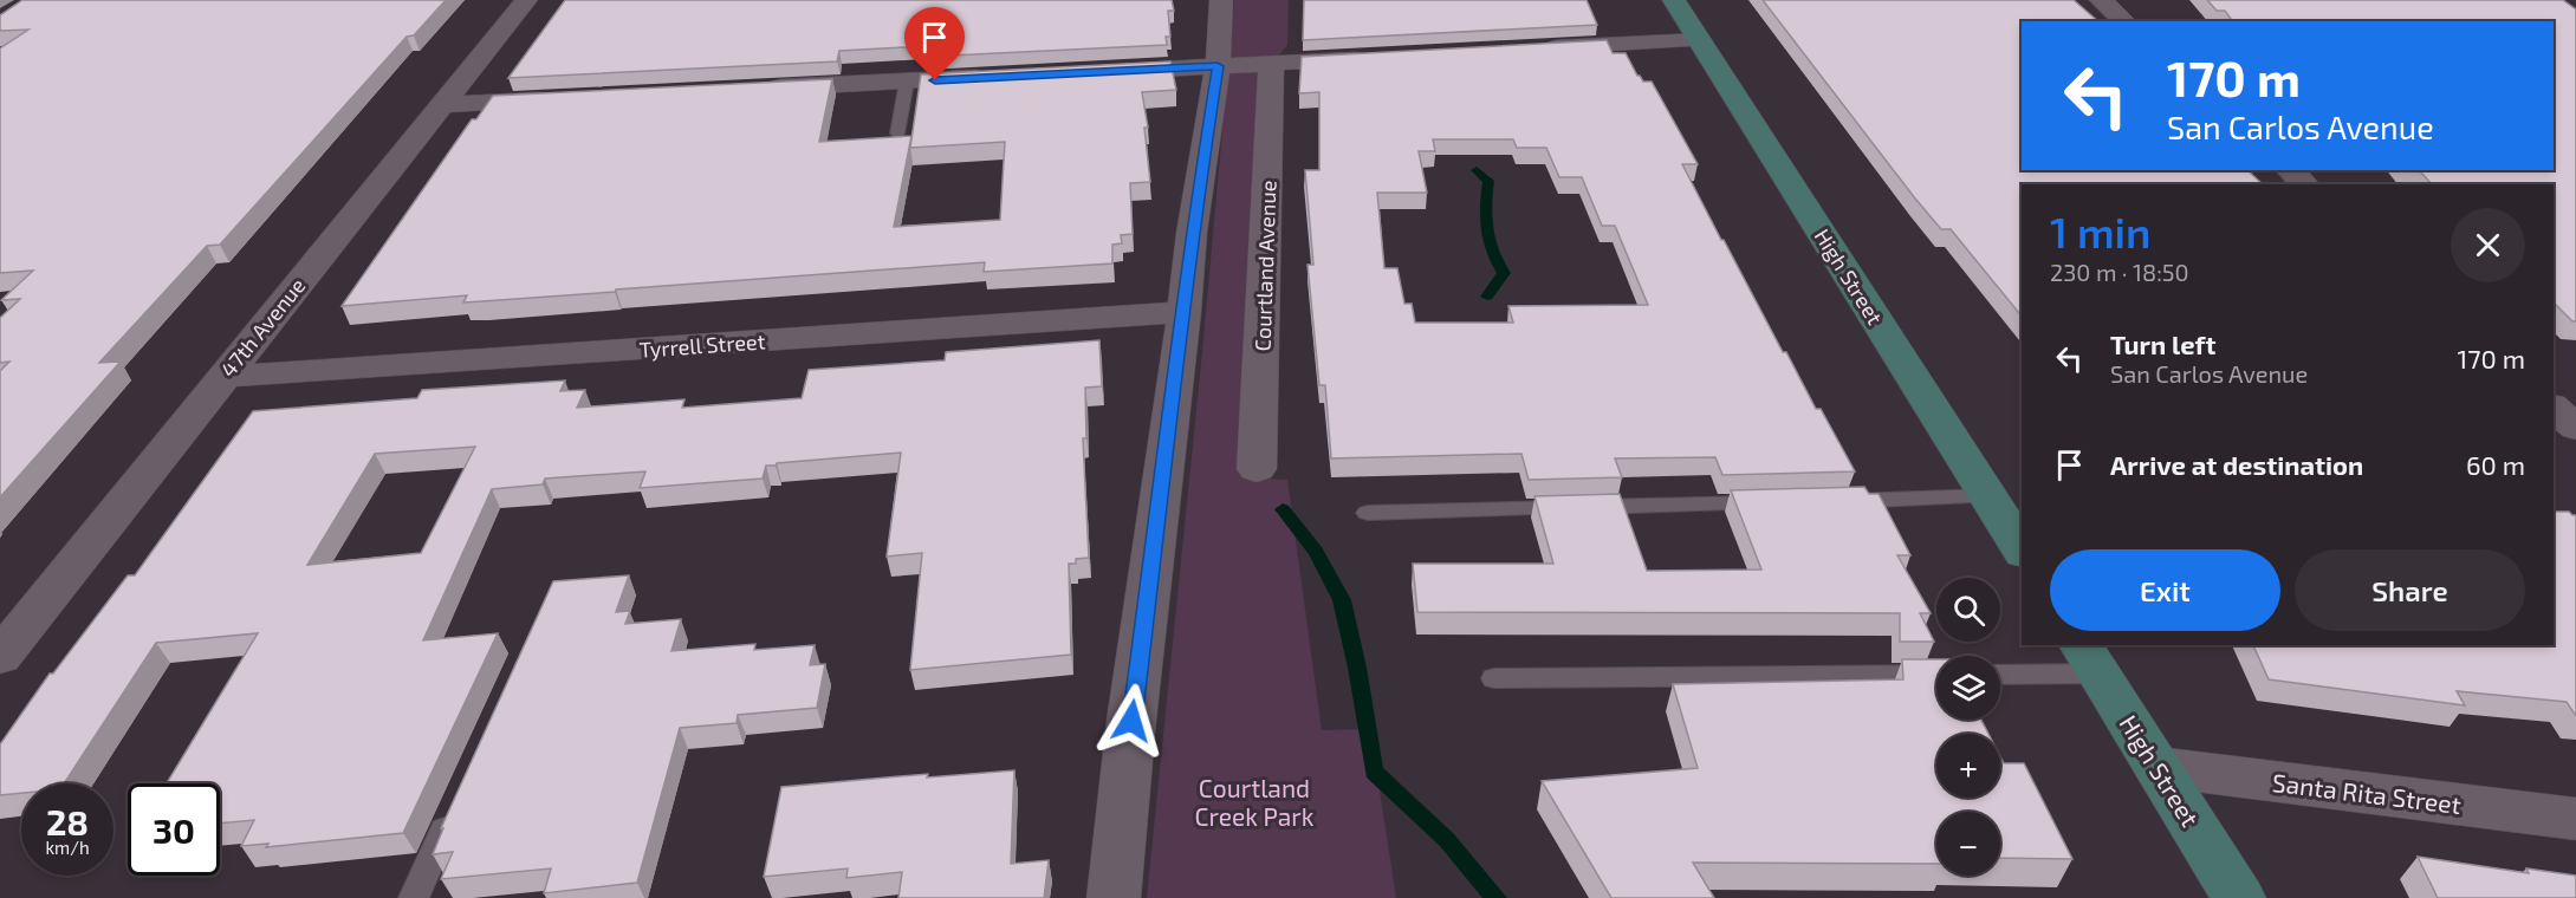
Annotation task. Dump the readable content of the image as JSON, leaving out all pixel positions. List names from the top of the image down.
{
  "streets": {
    "main road": ["High Street"],
    "street": [
      "Courtland Avenue",
      "47th Avenue",
      "Tyrrell Street",
      "Santa Rita Street"
    ]
  },
  "crossings": [
    ["High Street", "Santa Rita Street"],
    ["47th Avenue", "Tyrrell Street"]
  ],
  "parks": ["Courtland Creek Park"],
  "page": {
    "turn": ["170 m", "San Carlos Avenue"],
    "heading": ["1 min", "230 m · 18:50"],
    "list": [
      {
        "name": "Turn left",
        "note": "San Carlos Avenue",
        "value": "170 m"
      },
      {
        "name": "Arrive at destination",
        "value": "60 m"
      }
    ],
    "buttons": ["Exit", "Share"],
    "map_buttons": ["+", "−"],
    "speed": "28 km/h",
    "limit": "30"
  }
}
